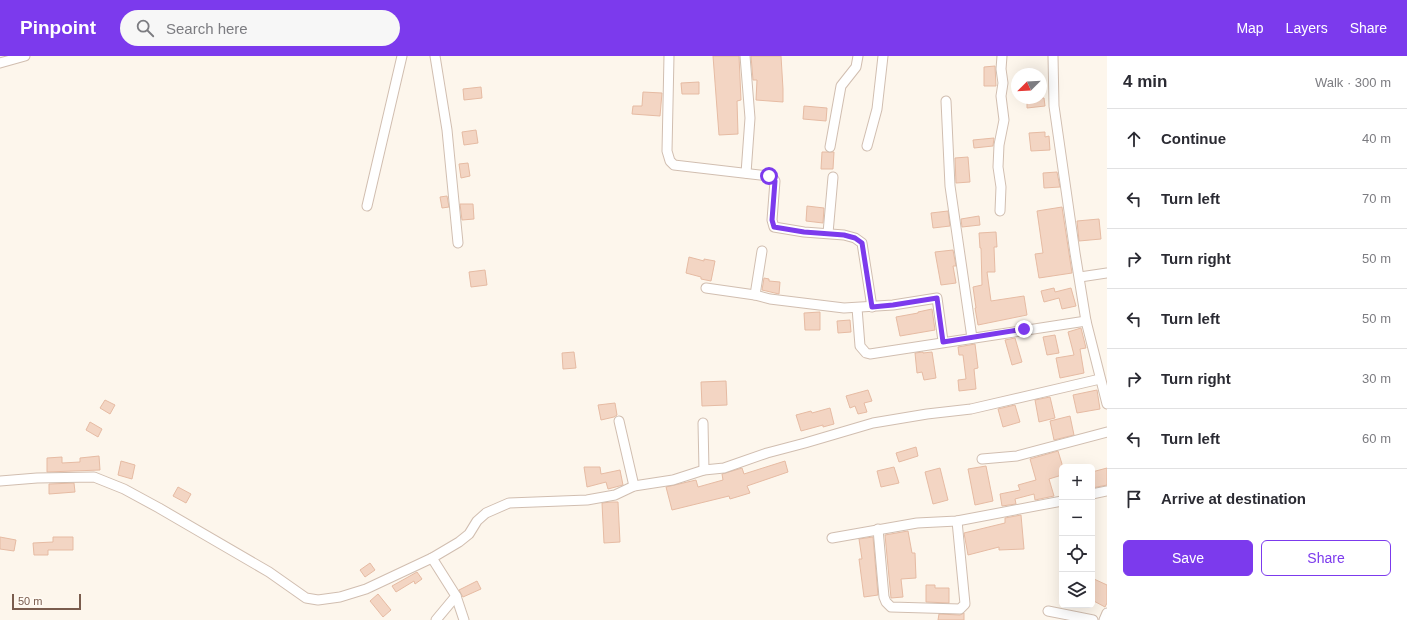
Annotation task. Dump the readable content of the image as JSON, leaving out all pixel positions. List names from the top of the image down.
{
  "scale_bar": "50 m",
  "north": "bottom left",
  "page": {
    "header": "Pinpoint",
    "search": "Search here",
    "nav": ["Map", "Layers", "Share"],
    "heading": ["4 min", "Walk · 300 m"],
    "list": [
      ["Continue", "40 m"],
      ["Turn left", "70 m"],
      ["Turn right", "50 m"],
      ["Turn left", "50 m"],
      ["Turn right", "30 m"],
      ["Turn left", "60 m"],
      "Arrive at destination"
    ],
    "map_buttons": ["+", "−"],
    "buttons": ["Save", "Share"],
    "scale": "50 m"
  }
}
